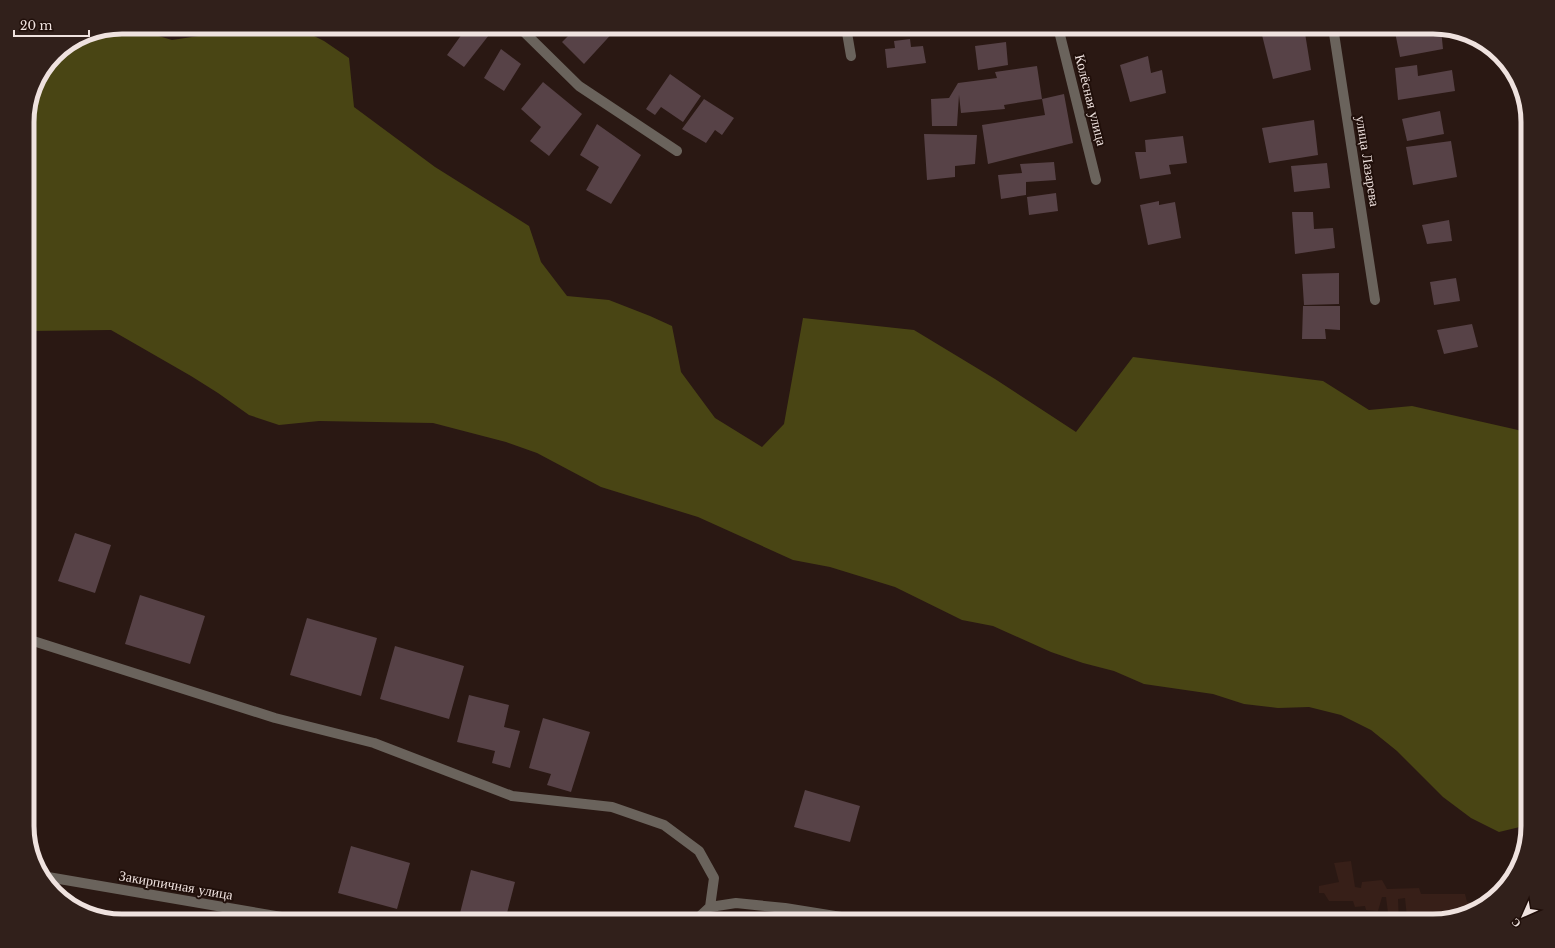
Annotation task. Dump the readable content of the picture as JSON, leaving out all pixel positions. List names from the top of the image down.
{
  "streets": {
    "street": ["Колёсная улица", "улица Лазарева", "Закирпичная улица"]
  },
  "scale_bar": "20 m",
  "north": "bottom left"
}
